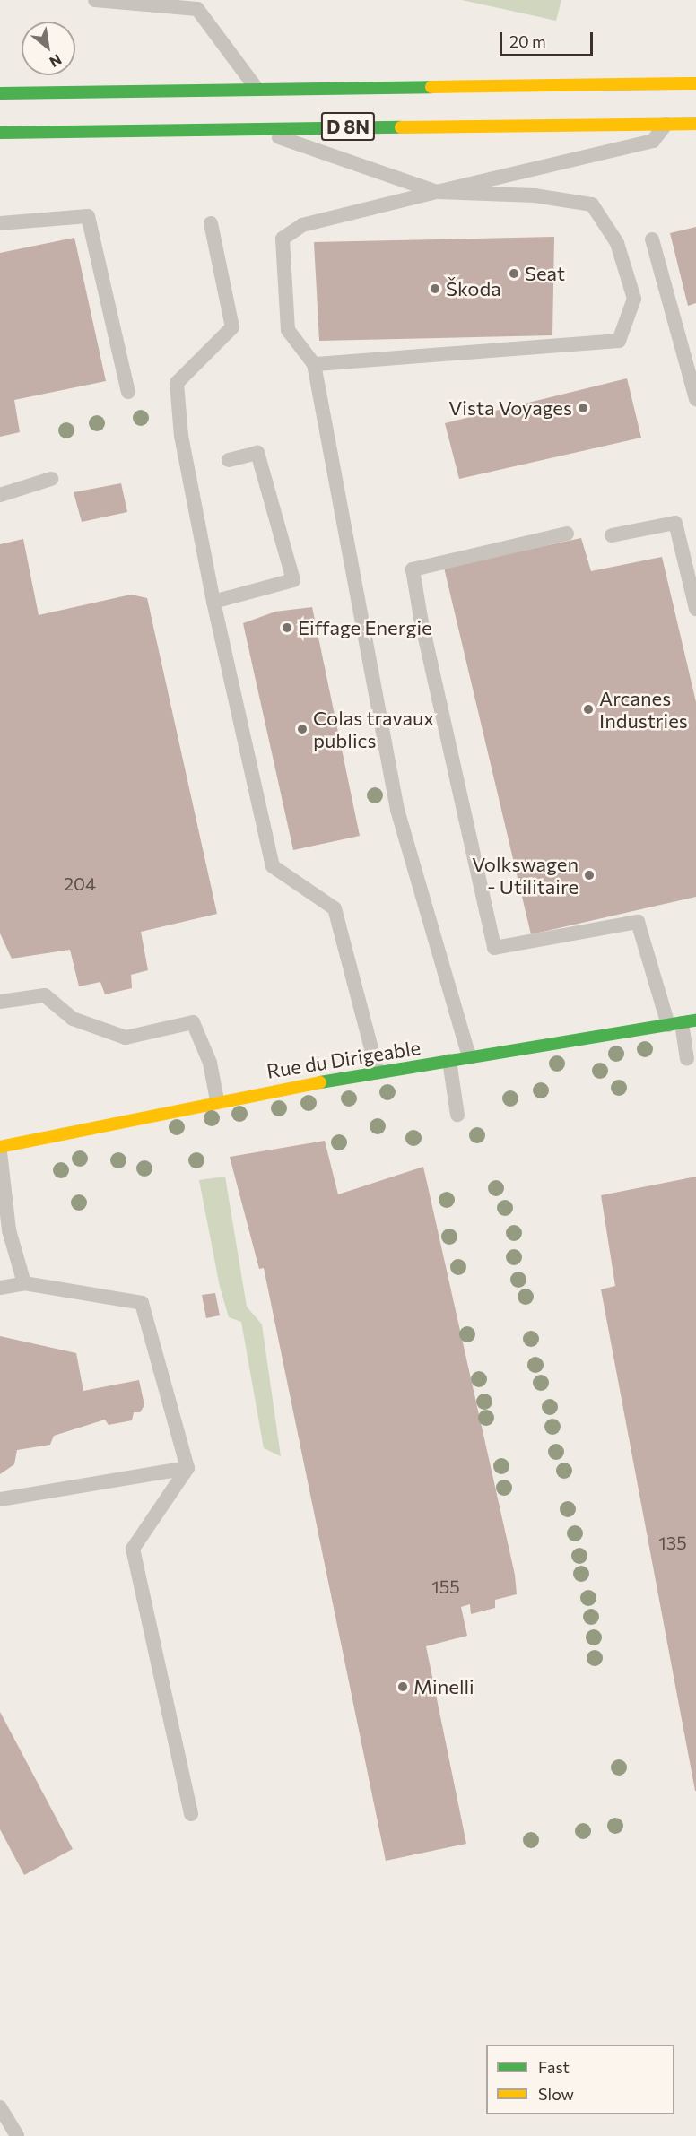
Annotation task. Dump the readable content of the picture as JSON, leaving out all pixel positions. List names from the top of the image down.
{
  "streets": {
    "main road": ["D 8N", "Rue du Dirigeable"]
  },
  "places": [
    "Seat",
    "Škoda",
    "Vista Voyages",
    "Eiffage Energie",
    "Arcanes Industries",
    "Colas travaux publics",
    "Volkswagen - Utilitaire",
    "Minelli"
  ],
  "house_numbers": ["204", "135", "155"],
  "legend": ["Fast", "Slow"],
  "scale_bar": "20 m",
  "north": "bottom right"
}
